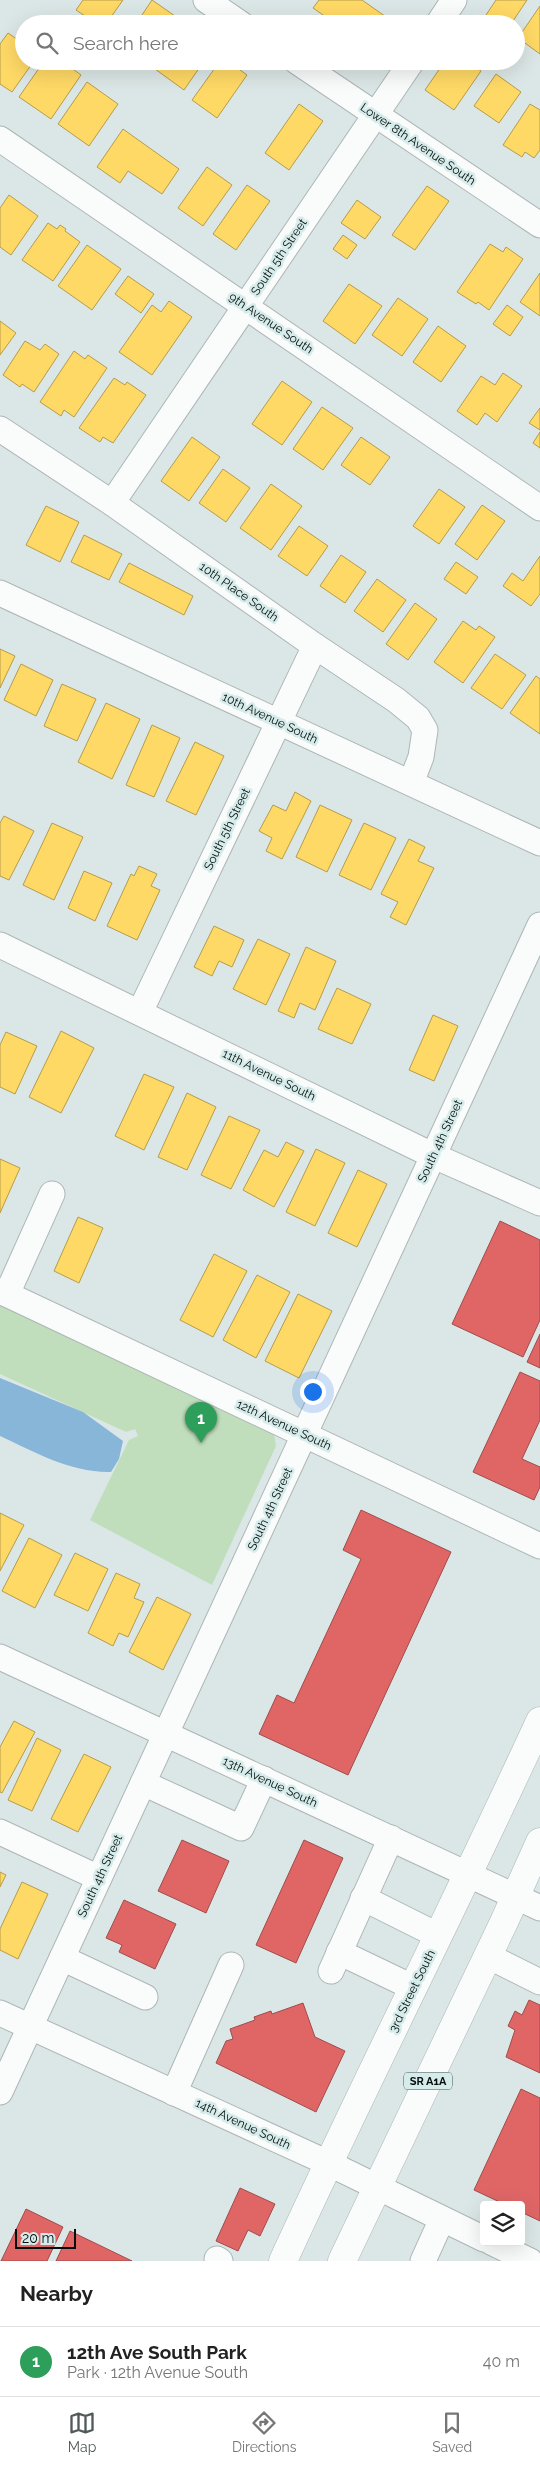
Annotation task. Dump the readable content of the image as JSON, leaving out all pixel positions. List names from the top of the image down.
{
  "streets": {
    "main road": ["3rd Street South", "SR A1A"],
    "street": [
      "Lower 8th Avenue South",
      "South 5th Street",
      "9th Avenue South",
      "10th Place South",
      "10th Avenue South",
      "11th Avenue South",
      "South 4th Street",
      "12th Avenue South",
      "13th Avenue South",
      "14th Avenue South"
    ]
  },
  "crossings": [
    ["Lower 8th Avenue South", "South 5th Street"],
    ["South 5th Street", "9th Avenue South"],
    ["South 5th Street", "10th Place South"],
    ["South 5th Street", "10th Avenue South"],
    ["South 5th Street", "11th Avenue South"],
    ["10th Place South", "10th Avenue South"],
    ["11th Avenue South", "South 4th Street"],
    ["South 4th Street", "12th Avenue South"],
    ["South 4th Street", "13th Avenue South"],
    ["South 4th Street", "14th Avenue South"],
    ["13th Avenue South", "3rd Street South"],
    ["13th Avenue South", "SR A1A"],
    ["3rd Street South", "14th Avenue South"],
    ["SR A1A", "14th Avenue South"]
  ],
  "scale_bar": "20 m",
  "page": {
    "search": "Search here",
    "pins": "1",
    "scale": "20 m",
    "heading": "Nearby",
    "list": [
      {
        "mark": "1",
        "name": "12th Ave South Park",
        "note": "Park · 12th Avenue South",
        "value": "40 m"
      }
    ],
    "nav": ["Map", "Directions", "Saved"]
  }
}
